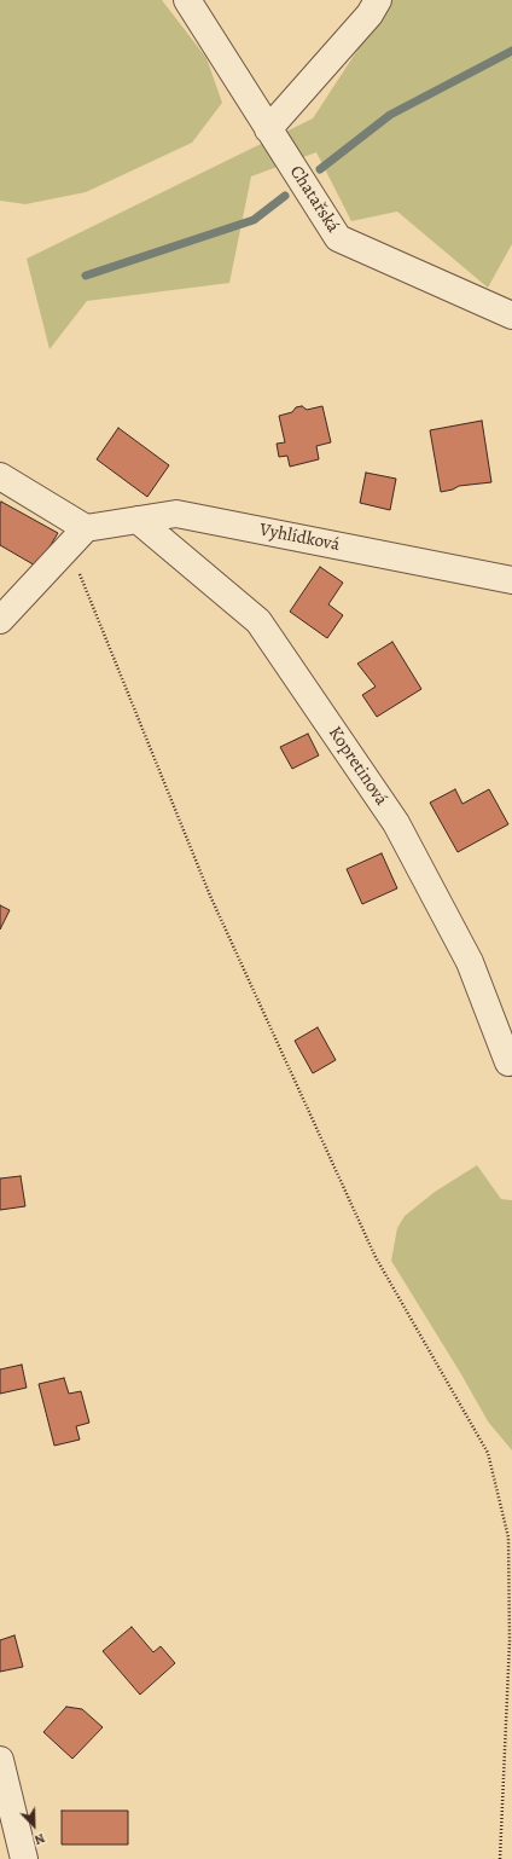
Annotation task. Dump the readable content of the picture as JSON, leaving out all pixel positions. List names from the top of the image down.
{
  "streets": {
    "street": ["Chatařská", "Vyhlídková", "Kopretinová"]
  },
  "crossings": [
    ["Vyhlídková", "Kopretinová"]
  ],
  "north": "bottom right"
}
